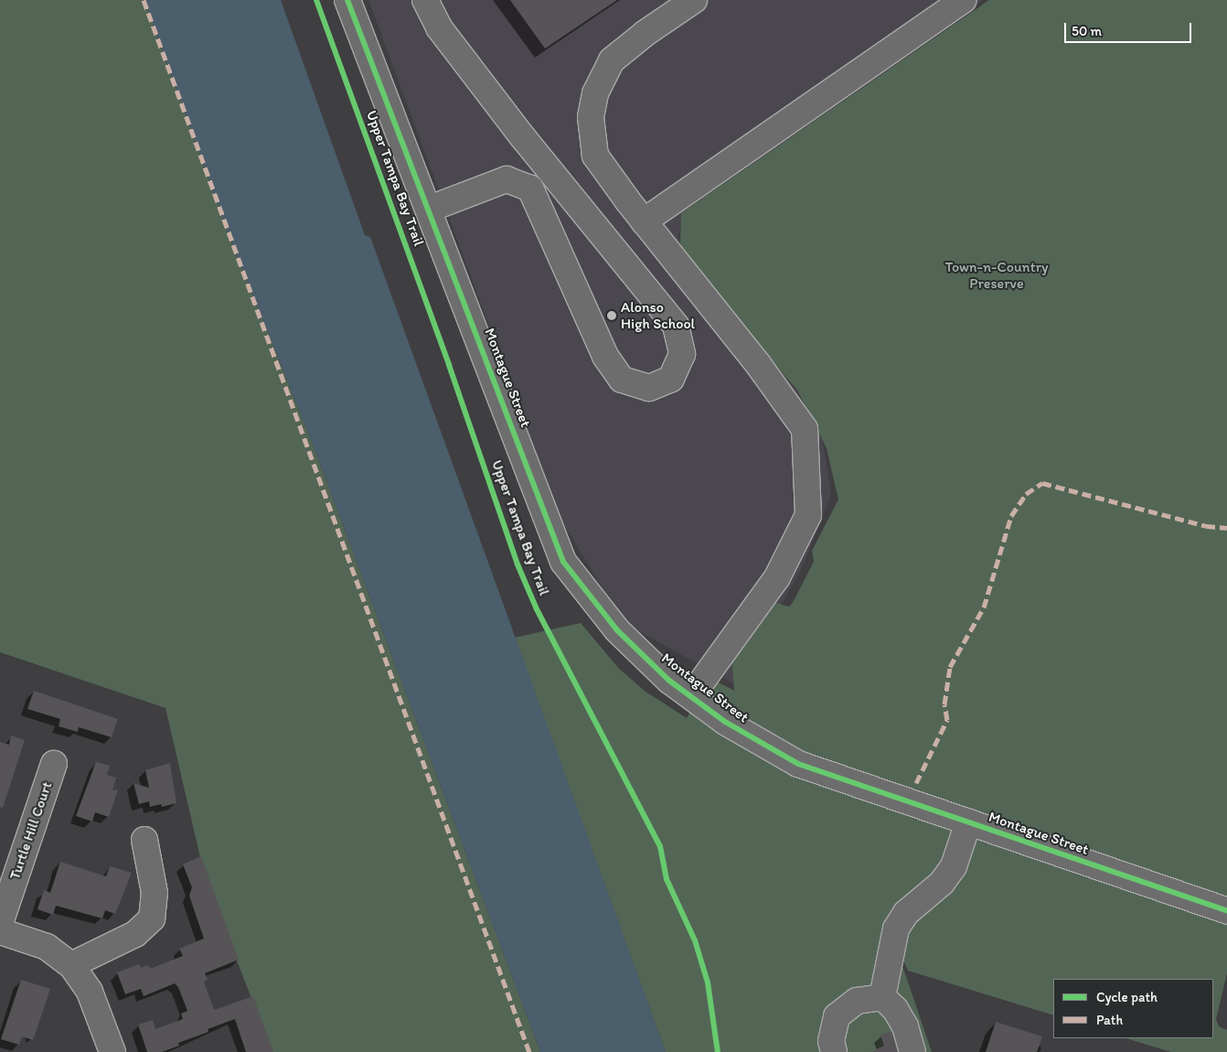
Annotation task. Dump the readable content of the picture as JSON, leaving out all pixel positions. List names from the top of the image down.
{
  "streets": {
    "street": ["Montague Street", "Turtle Hill Court"],
    "cycle path": ["Upper Tampa Bay Trail"]
  },
  "parks": ["Town-n-Country Preserve"],
  "places": ["Alonso High School"],
  "legend": ["Cycle path", "Path"],
  "scale_bar": "50 m"
}
